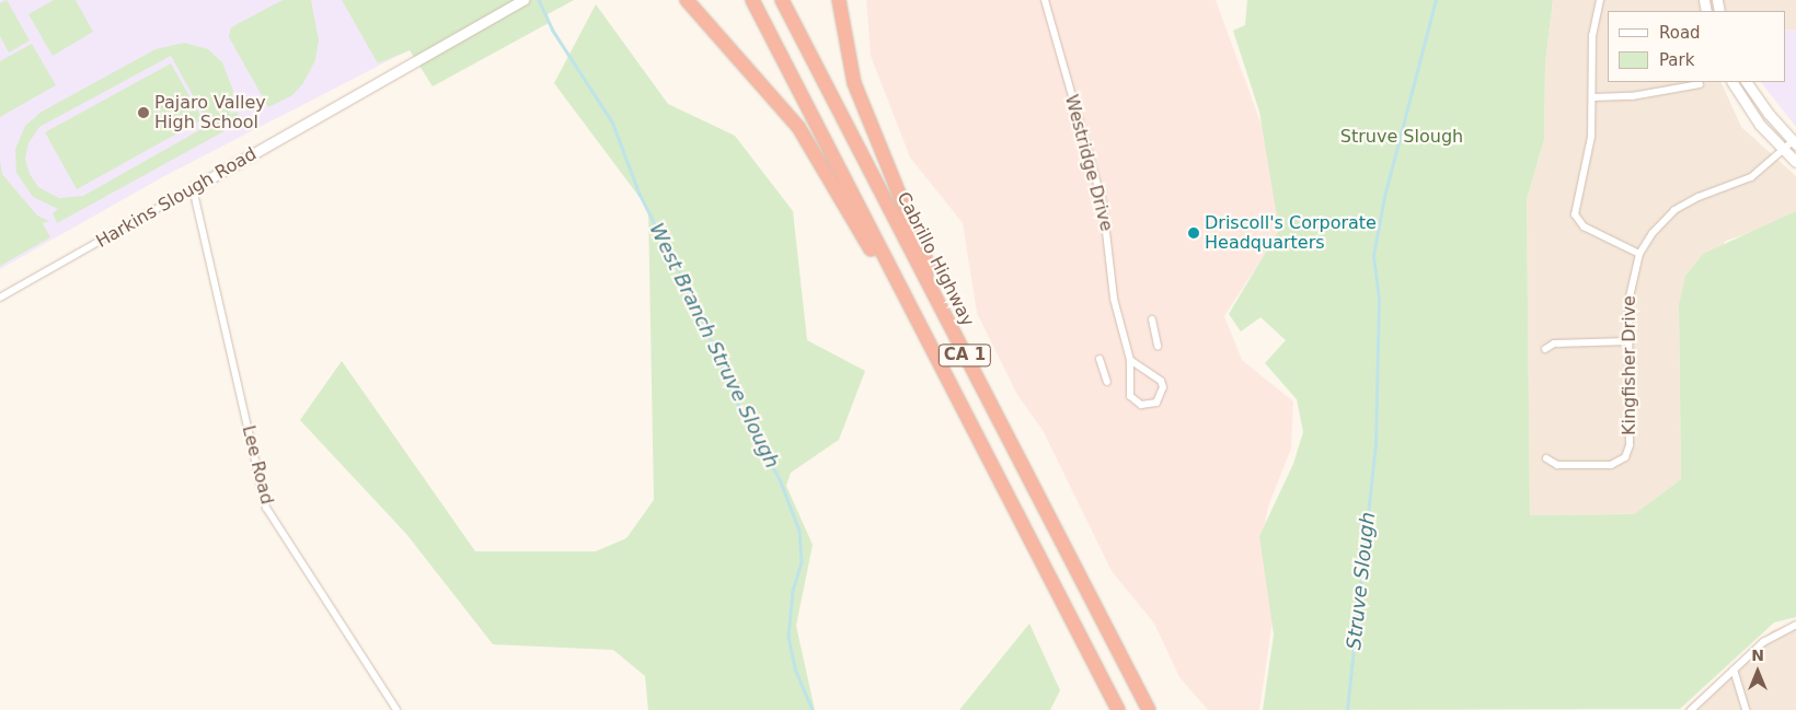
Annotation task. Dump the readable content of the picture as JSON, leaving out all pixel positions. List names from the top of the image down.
{
  "streets": {
    "highway": ["Cabrillo Highway", "CA 1"],
    "street": [
      "Westridge Drive",
      "Harkins Slough Road",
      "Kingfisher Drive",
      "Lee Road"
    ]
  },
  "crossings": [
    ["Harkins Slough Road", "Lee Road"]
  ],
  "water": ["West Branch Struve Slough", "Struve Slough"],
  "parks": ["Struve Slough"],
  "places": ["Pajaro Valley High School", "Driscoll's Corporate Headquarters"],
  "legend": ["Road", "Park"],
  "north": "top"
}
